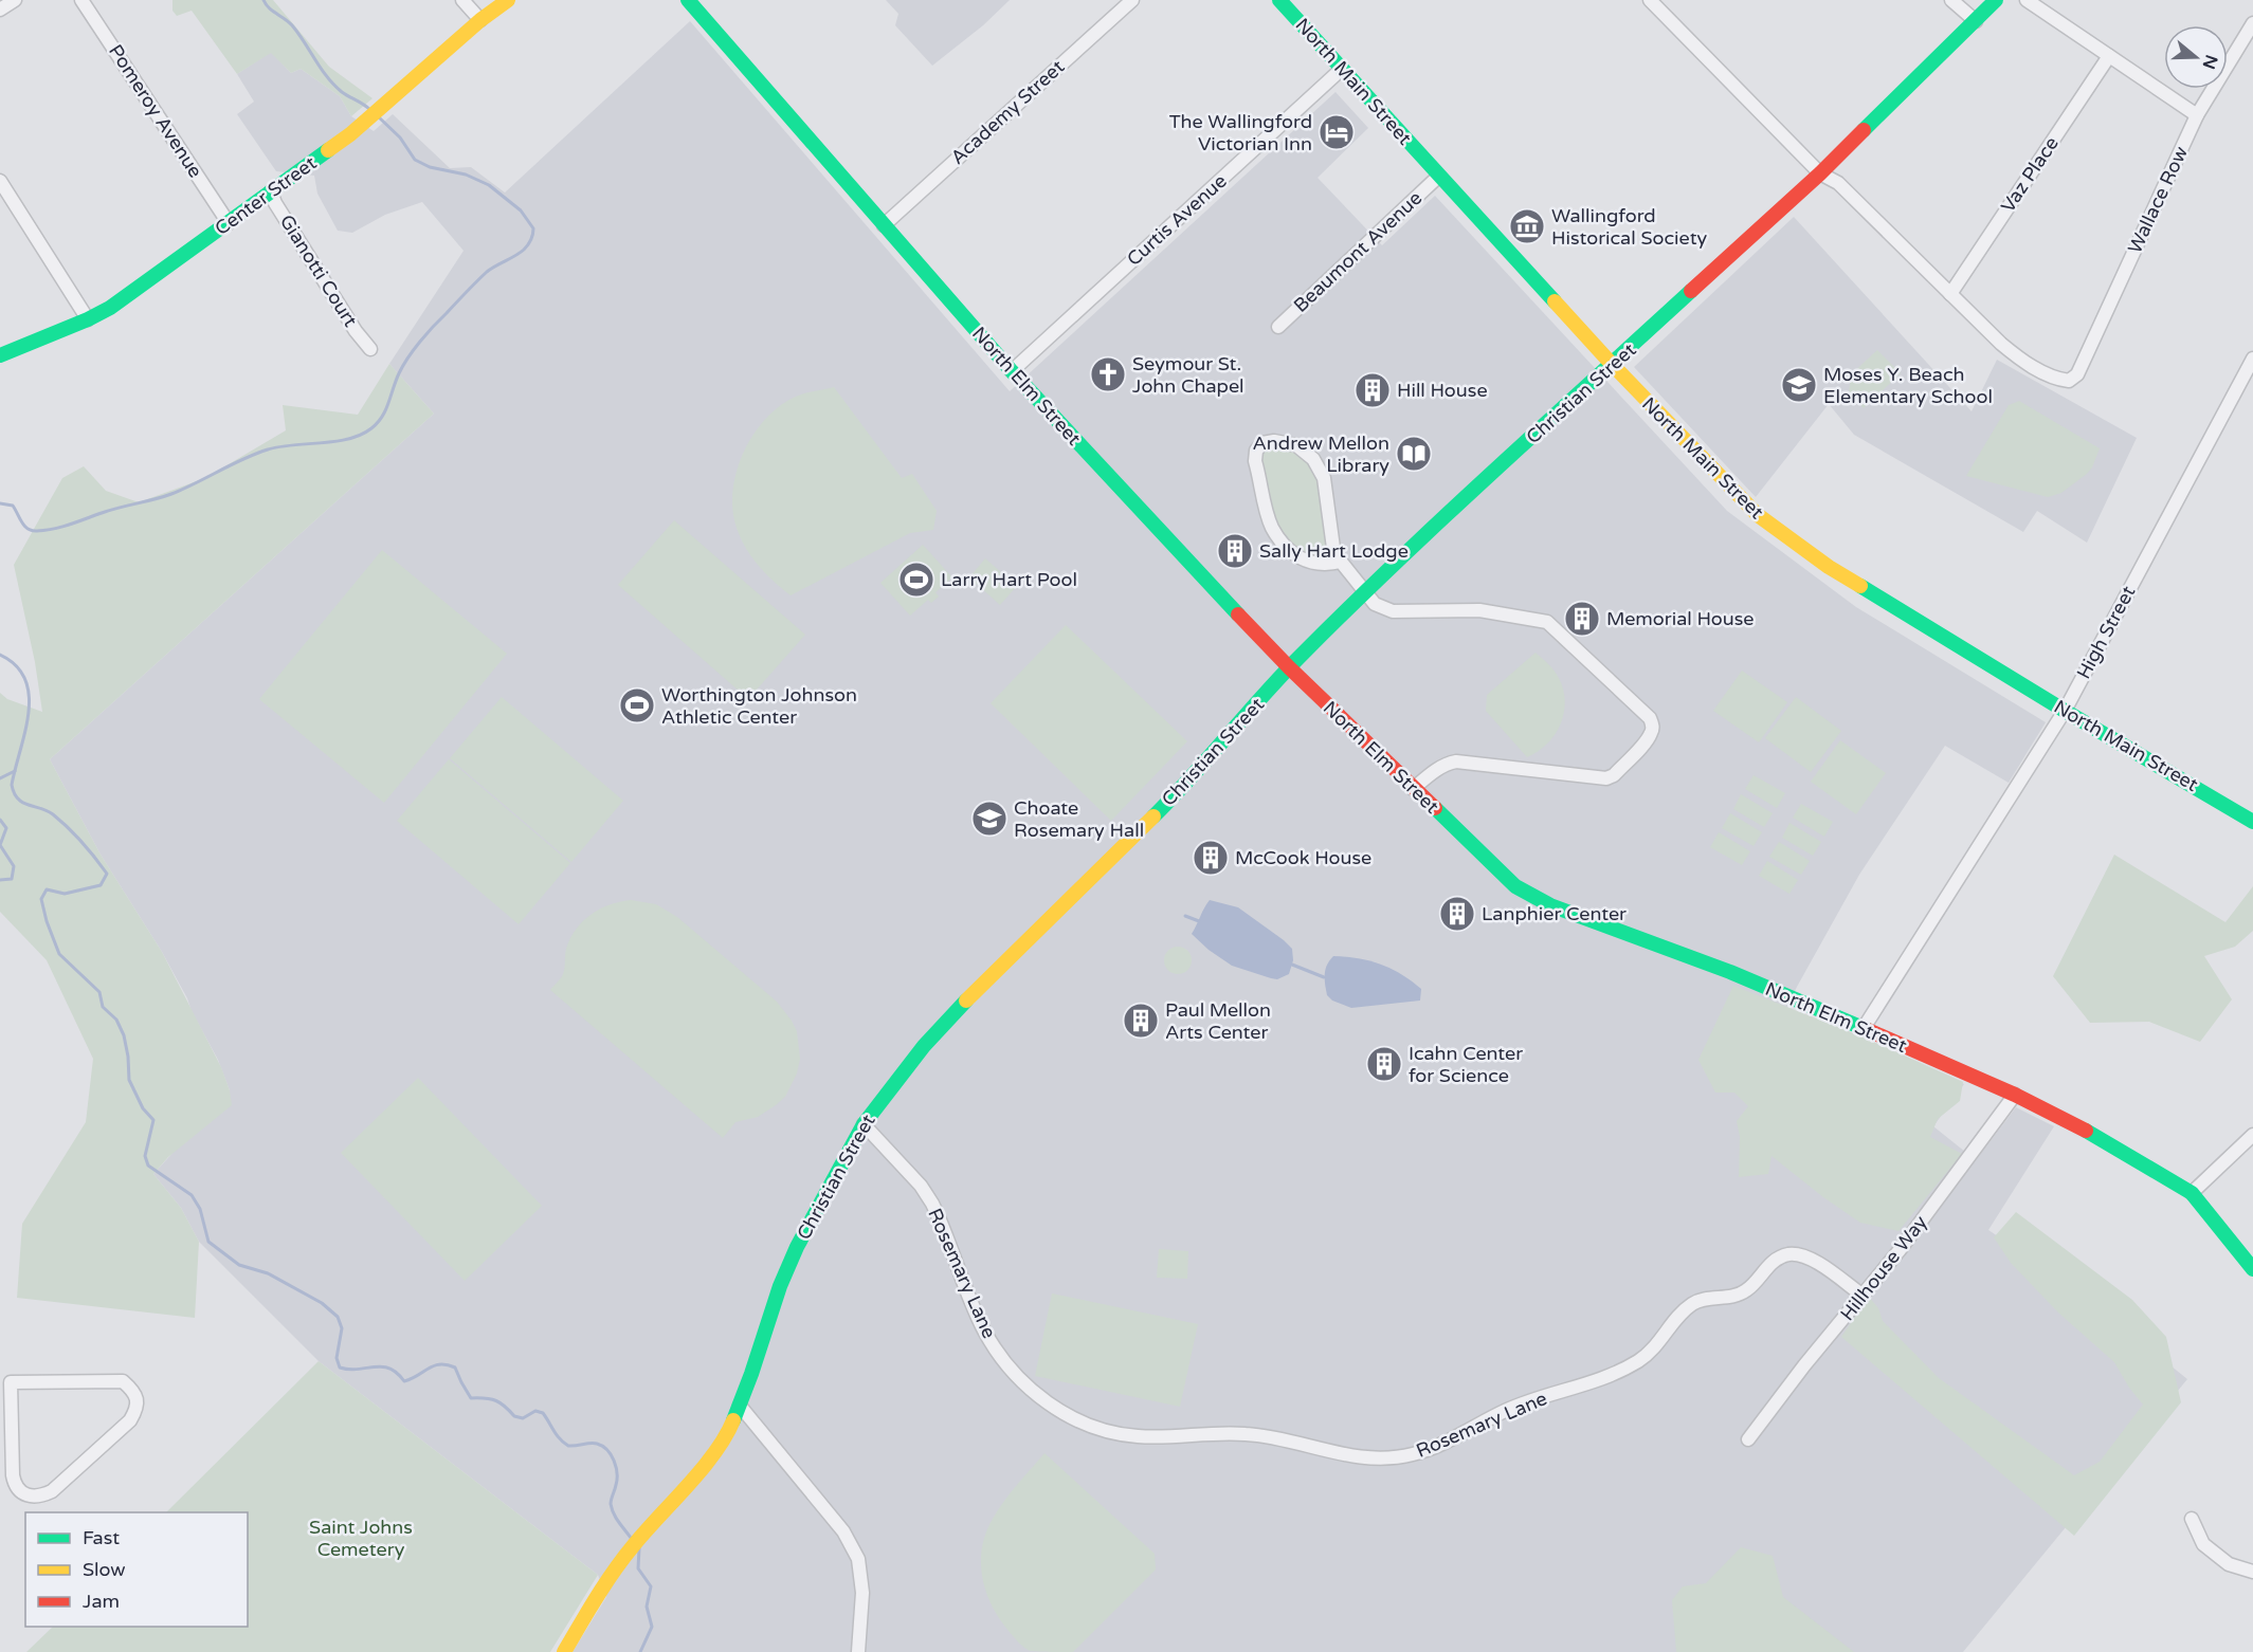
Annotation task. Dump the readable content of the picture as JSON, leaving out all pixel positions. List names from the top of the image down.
{
  "streets": {
    "main road": [
      "North Main Street",
      "Center Street",
      "North Elm Street",
      "Christian Street"
    ],
    "street": [
      "Pomeroy Avenue",
      "Academy Street",
      "Vaz Place",
      "Wallace Row",
      "Curtis Avenue",
      "Beaumont Avenue",
      "Gianotti Court",
      "High Street",
      "Hillhouse Way",
      "Rosemary Lane"
    ]
  },
  "crossings": [
    ["North Main Street", "Curtis Avenue"],
    ["North Main Street", "Beaumont Avenue"],
    ["North Main Street", "Christian Street"],
    ["North Main Street", "High Street"],
    ["Pomeroy Avenue", "Center Street"],
    ["Academy Street", "North Elm Street"],
    ["Vaz Place", "Wallace Row"],
    ["Center Street", "Gianotti Court"],
    ["Curtis Avenue", "North Elm Street"],
    ["North Elm Street", "Christian Street"],
    ["North Elm Street", "High Street"],
    ["North Elm Street", "Hillhouse Way"],
    ["Christian Street", "Rosemary Lane"],
    ["Hillhouse Way", "Rosemary Lane"]
  ],
  "parks": ["Saint Johns Cemetery"],
  "places": {
    "hotel": ["The Wallingford Victorian Inn"],
    "museum": ["Wallingford Historical Society"],
    "church": ["Seymour St. John Chapel"],
    "school or university": ["Moses Y. Beach Elementary School", "Choate Rosemary Hall"],
    "building": [
      "Hill House",
      "Sally Hart Lodge",
      "Memorial House",
      "McCook House",
      "Lanphier Center",
      "Paul Mellon Arts Center",
      "Icahn Center for Science"
    ],
    "library": ["Andrew Mellon Library"],
    "sports": ["Larry Hart Pool", "Worthington Johnson Athletic Center"]
  },
  "legend": ["Fast", "Slow", "Jam"],
  "north": "right"
}
